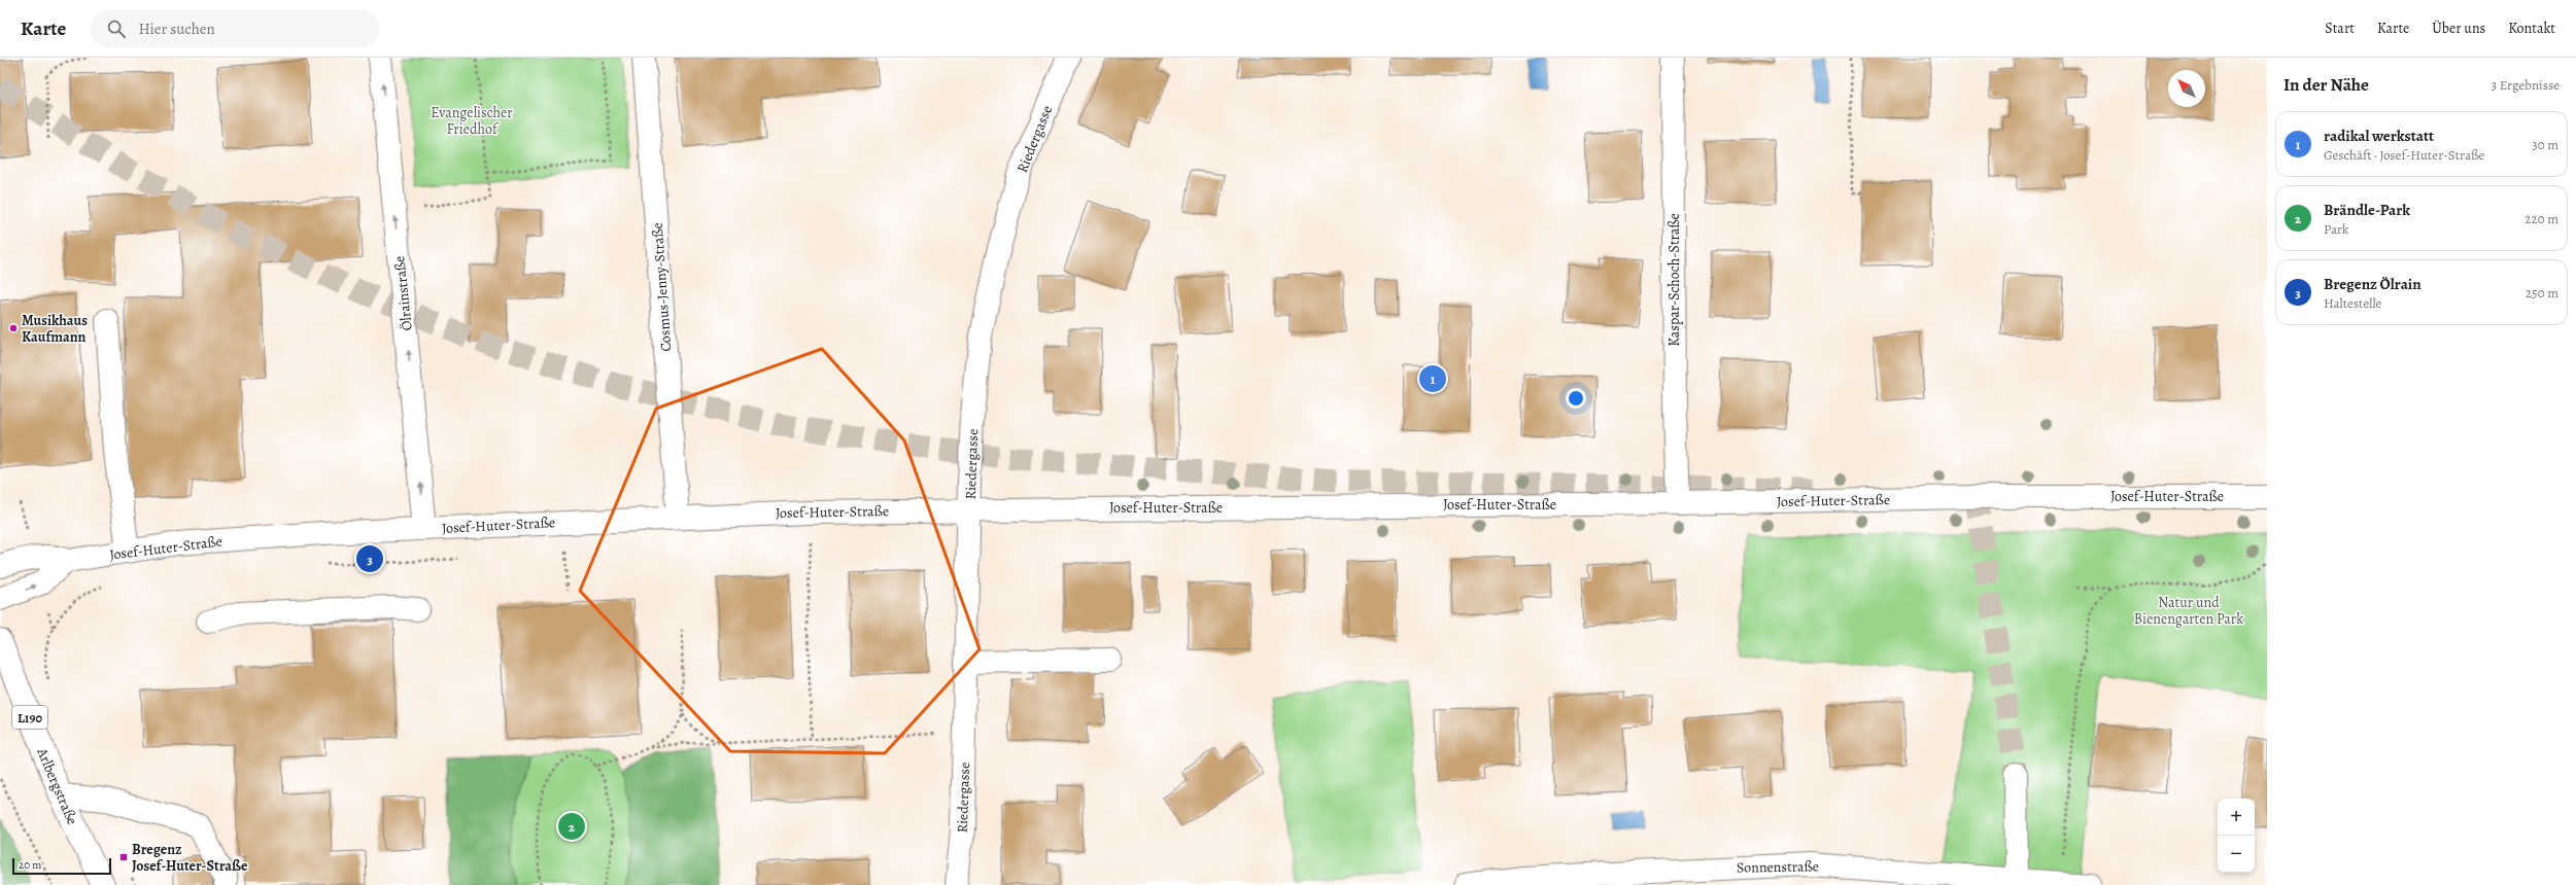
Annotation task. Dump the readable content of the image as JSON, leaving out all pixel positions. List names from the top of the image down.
{
  "streets": {
    "street": [
      "Riedergasse",
      "Kaspar-Schoch-Straße",
      "Cosmus-Jenny-Straße",
      "Ölrainstraße",
      "Josef-Huter-Straße",
      "L190",
      "Arlbergstraße",
      "Sonnenstraße"
    ]
  },
  "crossings": [
    ["Riedergasse", "Josef-Huter-Straße"],
    ["Kaspar-Schoch-Straße", "Josef-Huter-Straße"],
    ["Cosmus-Jenny-Straße", "Josef-Huter-Straße"],
    ["Ölrainstraße", "Josef-Huter-Straße"]
  ],
  "one_way": ["Ölrainstraße"],
  "parks": ["Evangelischer Friedhof", "Natur und Bienengarten Park"],
  "places": {
    "other": ["Musikhaus Kaufmann"],
    "transit": ["Bregenz Josef-Huter-Straße"]
  },
  "scale_bar": "20 m",
  "north": "top left",
  "page": {
    "header": "Karte",
    "search": "Hier suchen",
    "nav": [
      "Start",
      "Karte",
      "Über uns",
      "Kontakt"
    ],
    "heading": ["In der Nähe", "3 Ergebnisse"],
    "list": [
      {
        "mark": "1",
        "name": "radikal werkstatt",
        "note": "Geschäft · Josef-Huter-Straße",
        "value": "30 m"
      },
      {
        "mark": "2",
        "name": "Brändle-Park",
        "note": "Park",
        "value": "220 m"
      },
      {
        "mark": "3",
        "name": "Bregenz Ölrain",
        "note": "Haltestelle",
        "value": "250 m"
      }
    ],
    "pins": ["1", "3", "2"],
    "map_buttons": ["+", "−"],
    "scale": "20 m"
  }
}
